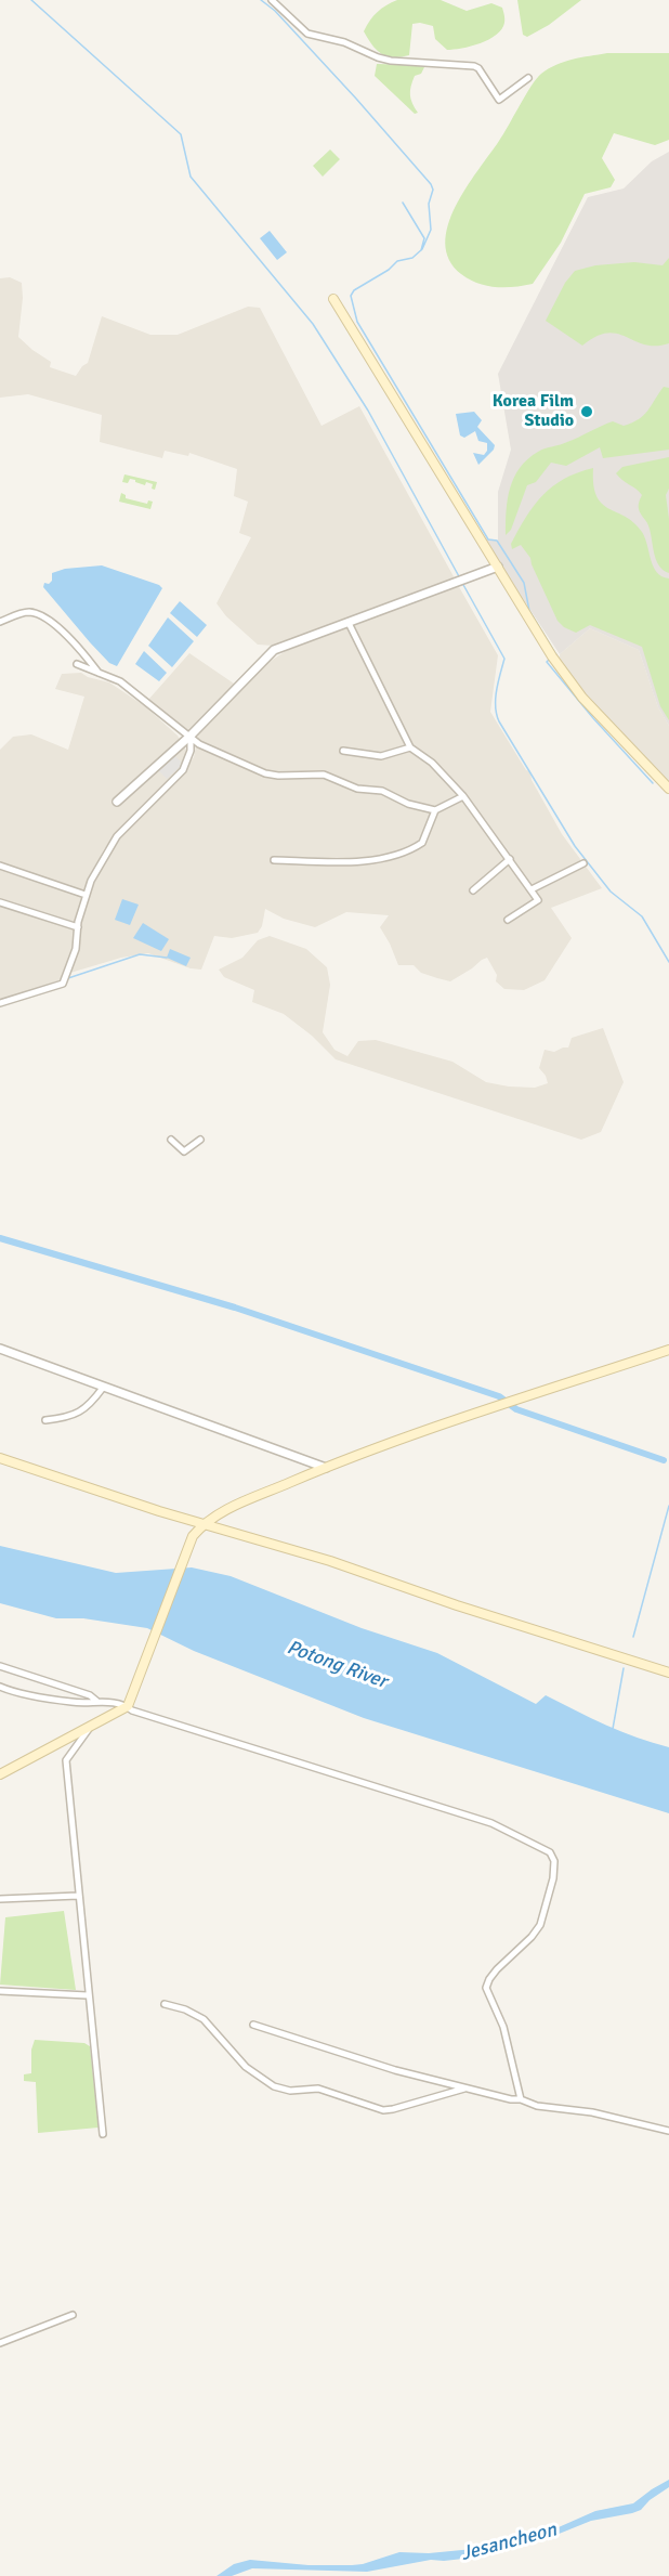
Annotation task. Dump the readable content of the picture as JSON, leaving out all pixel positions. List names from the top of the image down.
{
  "water": ["Potong River", "Jesancheon"],
  "places": ["Korea Film Studio"]
}
